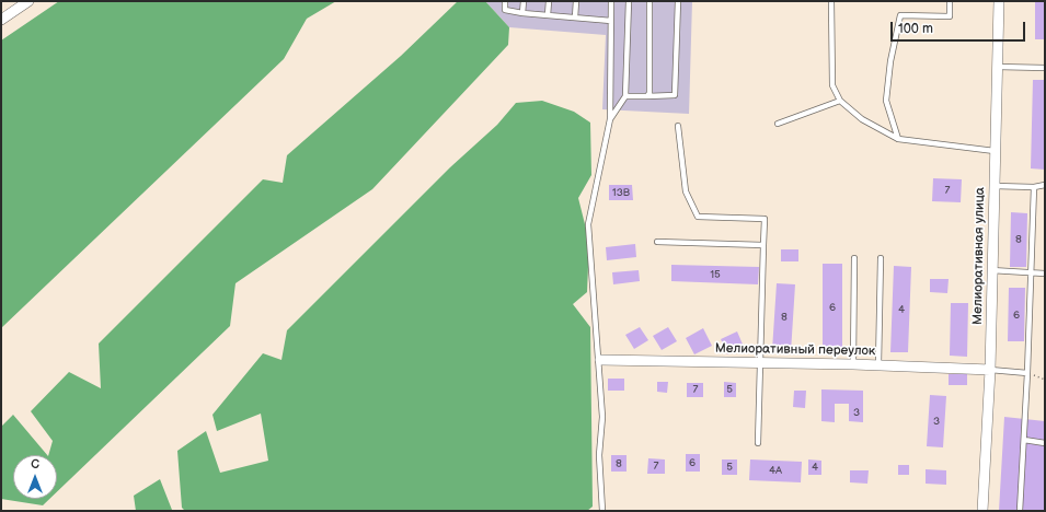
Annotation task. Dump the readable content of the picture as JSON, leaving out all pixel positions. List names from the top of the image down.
{
  "streets": {
    "street": ["Мелиоративная улица", "Мелиоративный переулок"]
  },
  "crossings": [
    ["Мелиоративная улица", "Мелиоративный переулок"]
  ],
  "house_numbers": [
    "7",
    "13В",
    "8",
    "15",
    "6",
    "4",
    "6",
    "8",
    "7",
    "5",
    "3",
    "3",
    "6",
    "8",
    "7",
    "5",
    "4",
    "4А"
  ],
  "scale_bar": "100 m",
  "north": "top"
}
